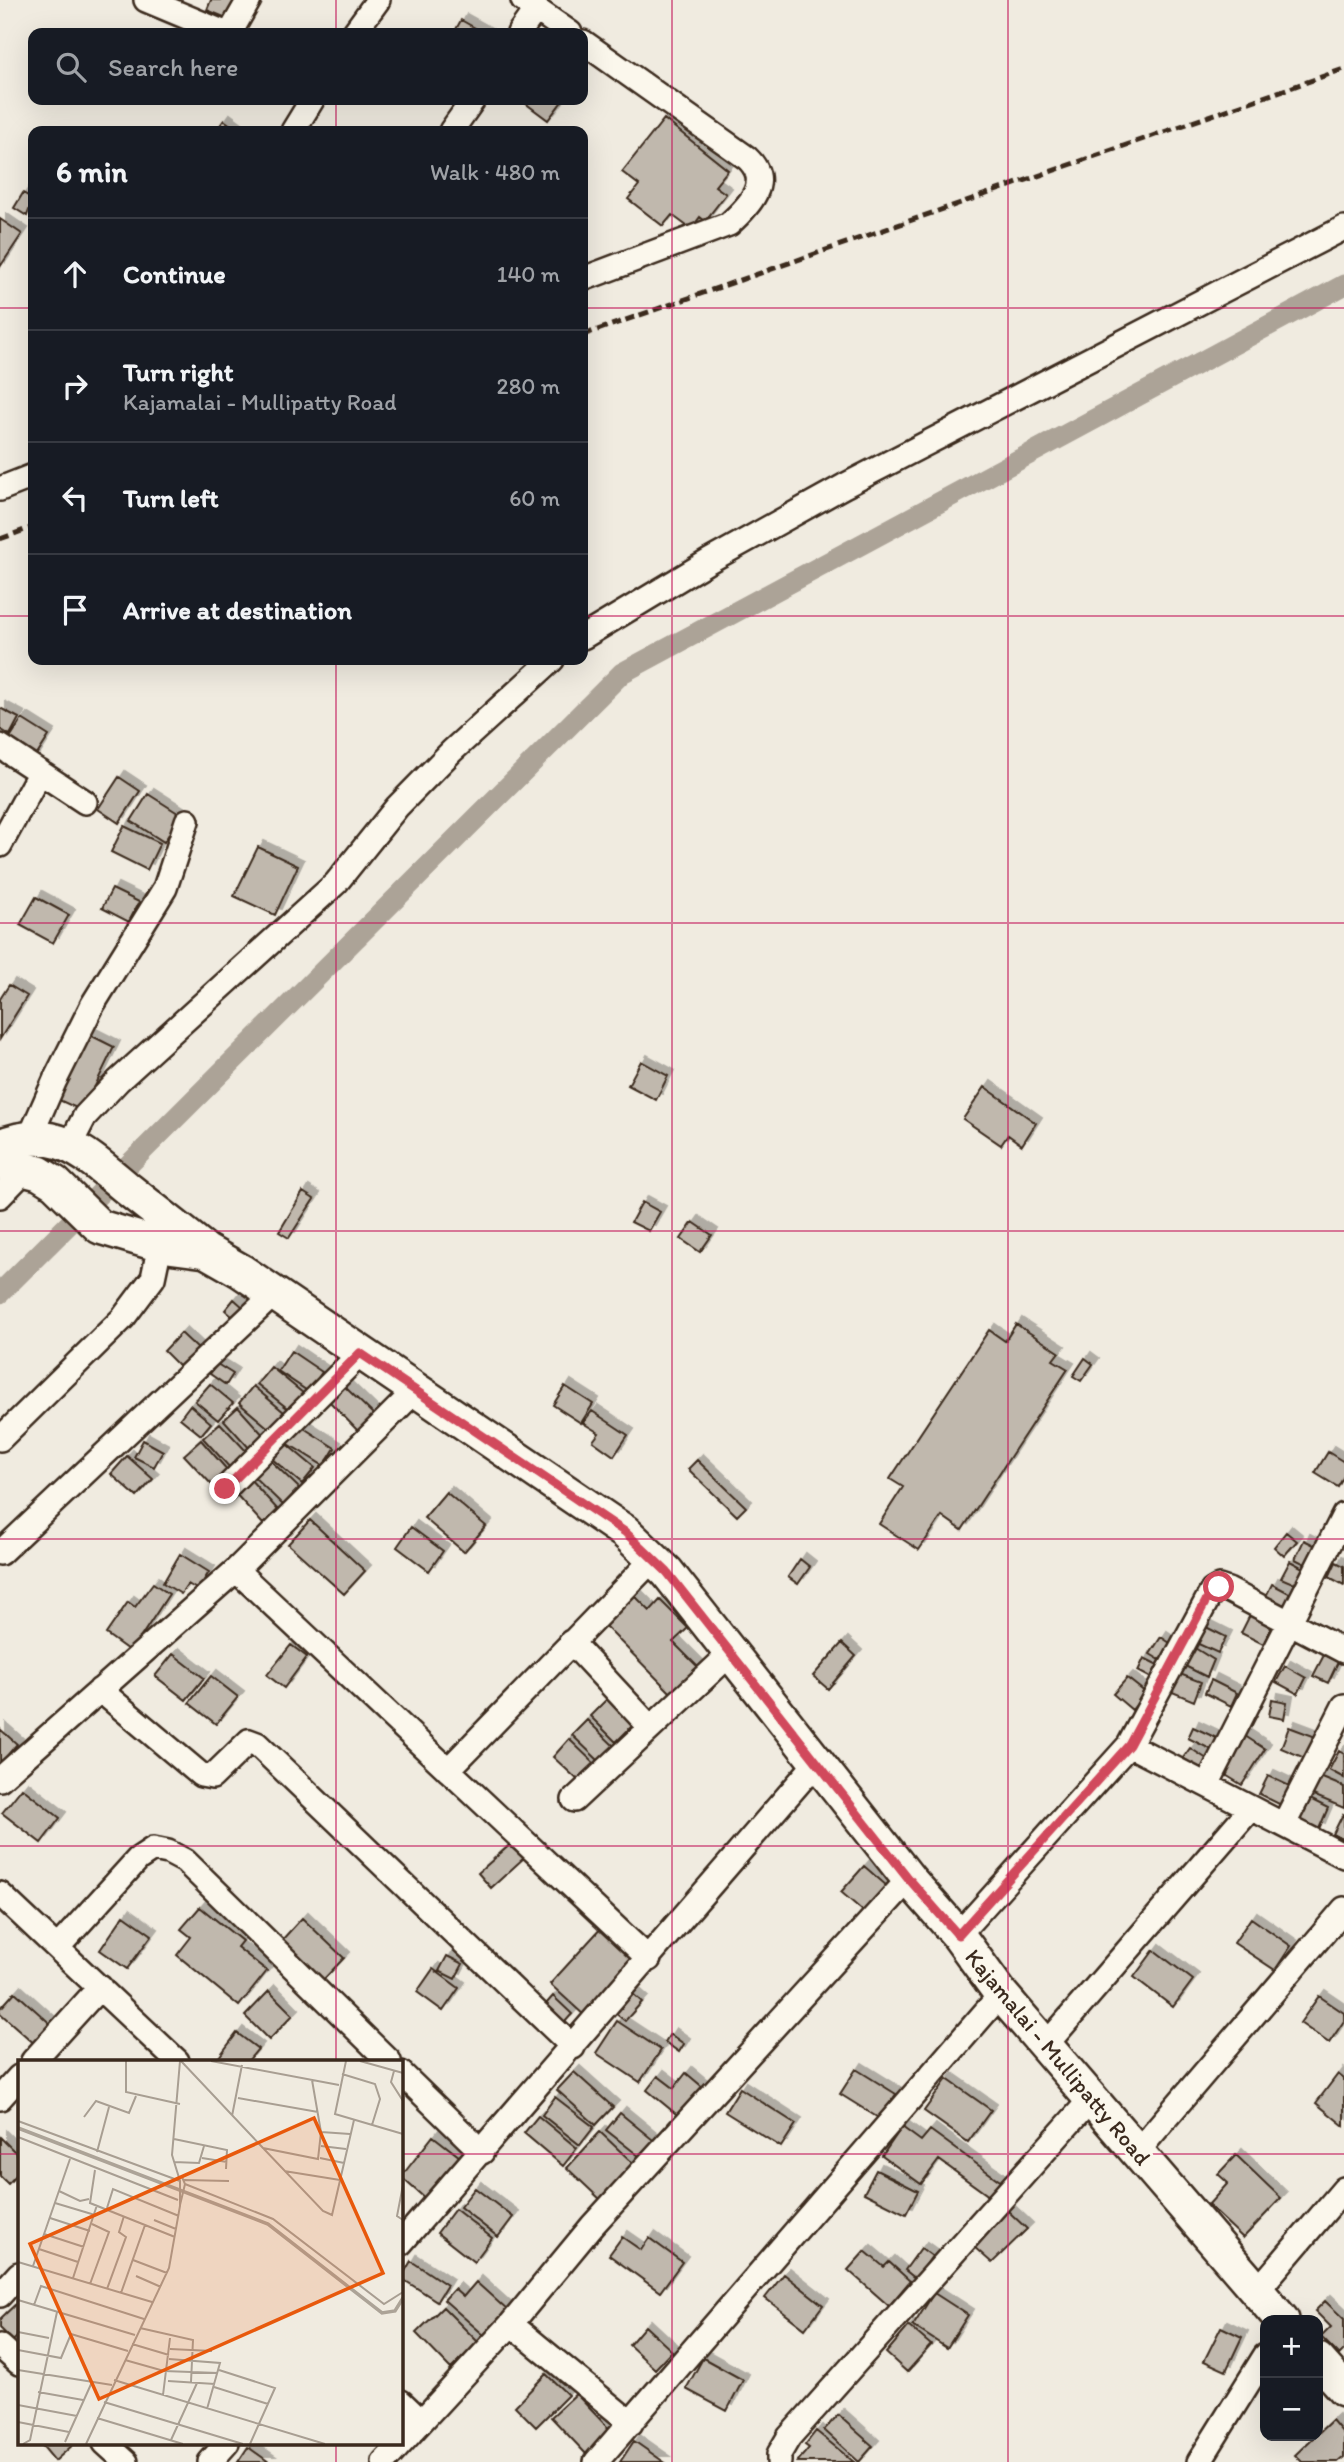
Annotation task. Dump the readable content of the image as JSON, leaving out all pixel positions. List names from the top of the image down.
{
  "streets": {
    "main road": ["Kajamalai - Mullipatty Road"]
  },
  "page": {
    "search": "Search here",
    "heading": ["6 min", "Walk · 480 m"],
    "list": [
      ["Continue", "140 m"],
      ["Turn right", "Kajamalai - Mullipatty Road", "280 m"],
      ["Turn left", "60 m"],
      "Arrive at destination"
    ],
    "map_buttons": ["+", "−"]
  }
}
